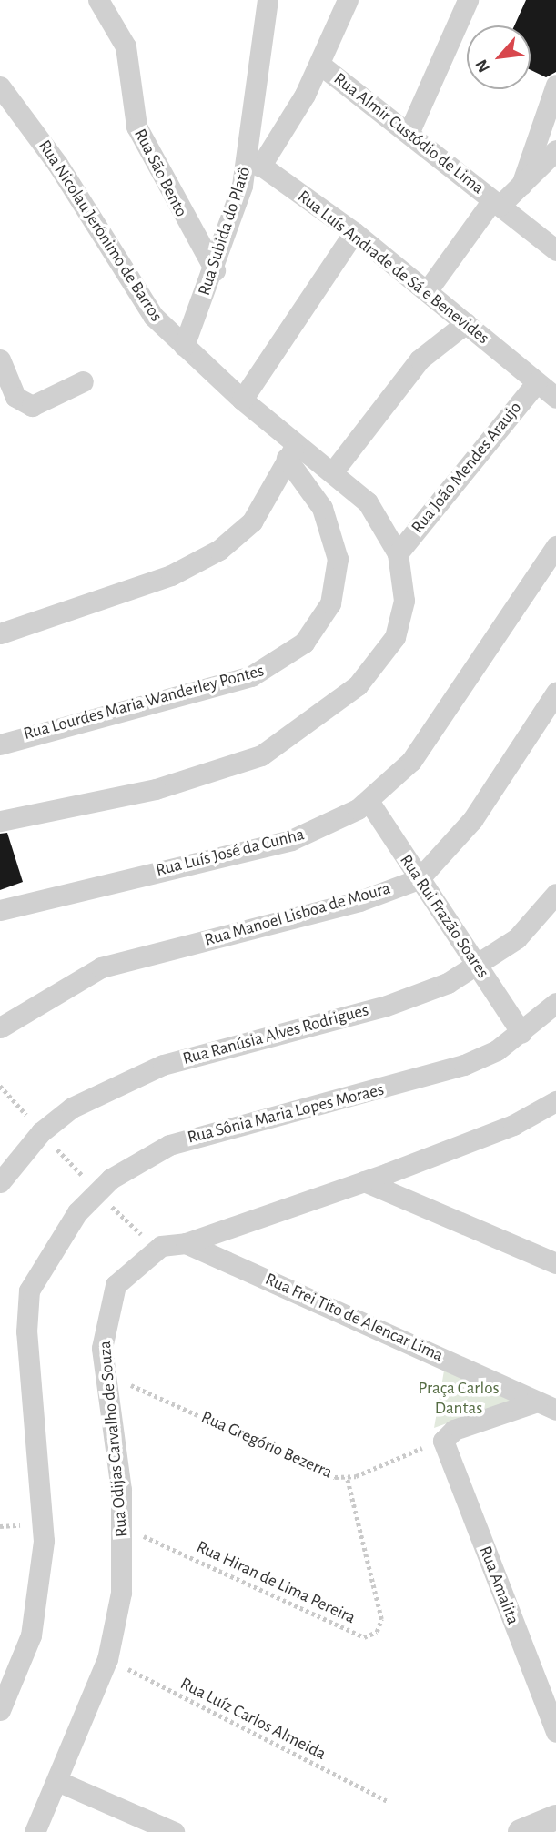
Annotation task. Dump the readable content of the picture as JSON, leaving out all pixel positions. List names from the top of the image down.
{
  "streets": {
    "street": [
      "Rua Almir Custódio de Lima",
      "Rua São Bento",
      "Rua Nicolau Jerônimo de Barros",
      "Rua Subida do Platô",
      "Rua Luís Andrade de Sá e Benevides",
      "Rua João Mendes Araujo",
      "Rua Lourdes Maria Wanderley Pontes",
      "Rua Luís José da Cunha",
      "Rua Manoel Lisboa de Moura",
      "Rua Rui Frazão Soares",
      "Rua Ranúsia Alves Rodrigues",
      "Rua Sônia Maria Lopes Moraes",
      "Rua Frei Tito de Alencar Lima",
      "Rua Odijas Carvalho de Souza",
      "Rua Amalita"
    ],
    "path": ["Rua Gregório Bezerra", "Rua Hiran de Lima Pereira", "Rua Luíz Carlos Almeida"]
  },
  "crossings": [
    ["Rua Almir Custódio de Lima", "Rua Luís Andrade de Sá e Benevides"],
    ["Rua São Bento", "Rua Subida do Platô"],
    ["Rua Nicolau Jerônimo de Barros", "Rua Subida do Platô"],
    ["Rua Nicolau Jerônimo de Barros", "Rua João Mendes Araujo"],
    ["Rua Nicolau Jerônimo de Barros", "Rua Lourdes Maria Wanderley Pontes"],
    ["Rua Subida do Platô", "Rua Luís Andrade de Sá e Benevides"],
    ["Rua Luís Andrade de Sá e Benevides", "Rua João Mendes Araujo"],
    ["Rua Luís José da Cunha", "Rua Rui Frazão Soares"],
    ["Rua Manoel Lisboa de Moura", "Rua Rui Frazão Soares"],
    ["Rua Rui Frazão Soares", "Rua Ranúsia Alves Rodrigues"],
    ["Rua Rui Frazão Soares", "Rua Sônia Maria Lopes Moraes"],
    ["Rua Odijas Carvalho de Souza", "Rua Gregório Bezerra"],
    ["Rua Odijas Carvalho de Souza", "Rua Hiran de Lima Pereira"],
    ["Rua Odijas Carvalho de Souza", "Rua Luíz Carlos Almeida"],
    ["Rua Gregório Bezerra", "Rua Hiran de Lima Pereira"],
    ["Rua Gregório Bezerra", "Rua Amalita"]
  ],
  "parks": ["Praça Carlos Dantas"],
  "north": "bottom left"
}
